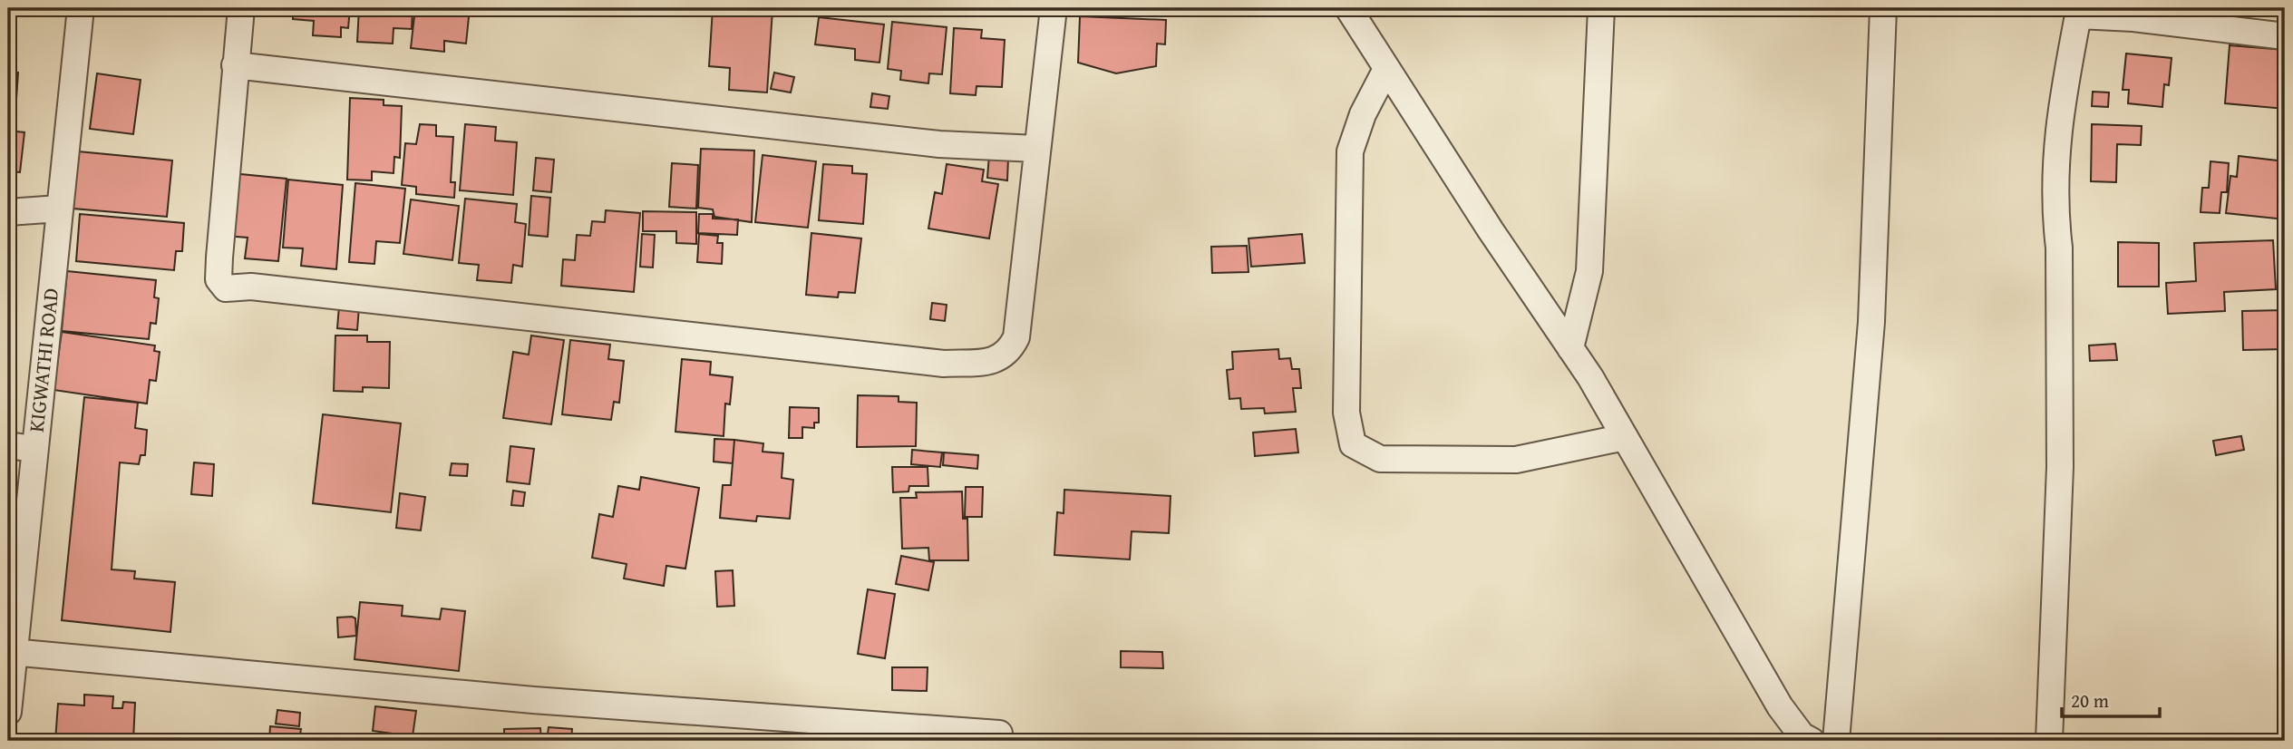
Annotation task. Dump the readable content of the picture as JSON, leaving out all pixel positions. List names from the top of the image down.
{
  "streets": {
    "street": ["KIGWATHI ROAD"]
  },
  "scale_bar": "20 m"
}
